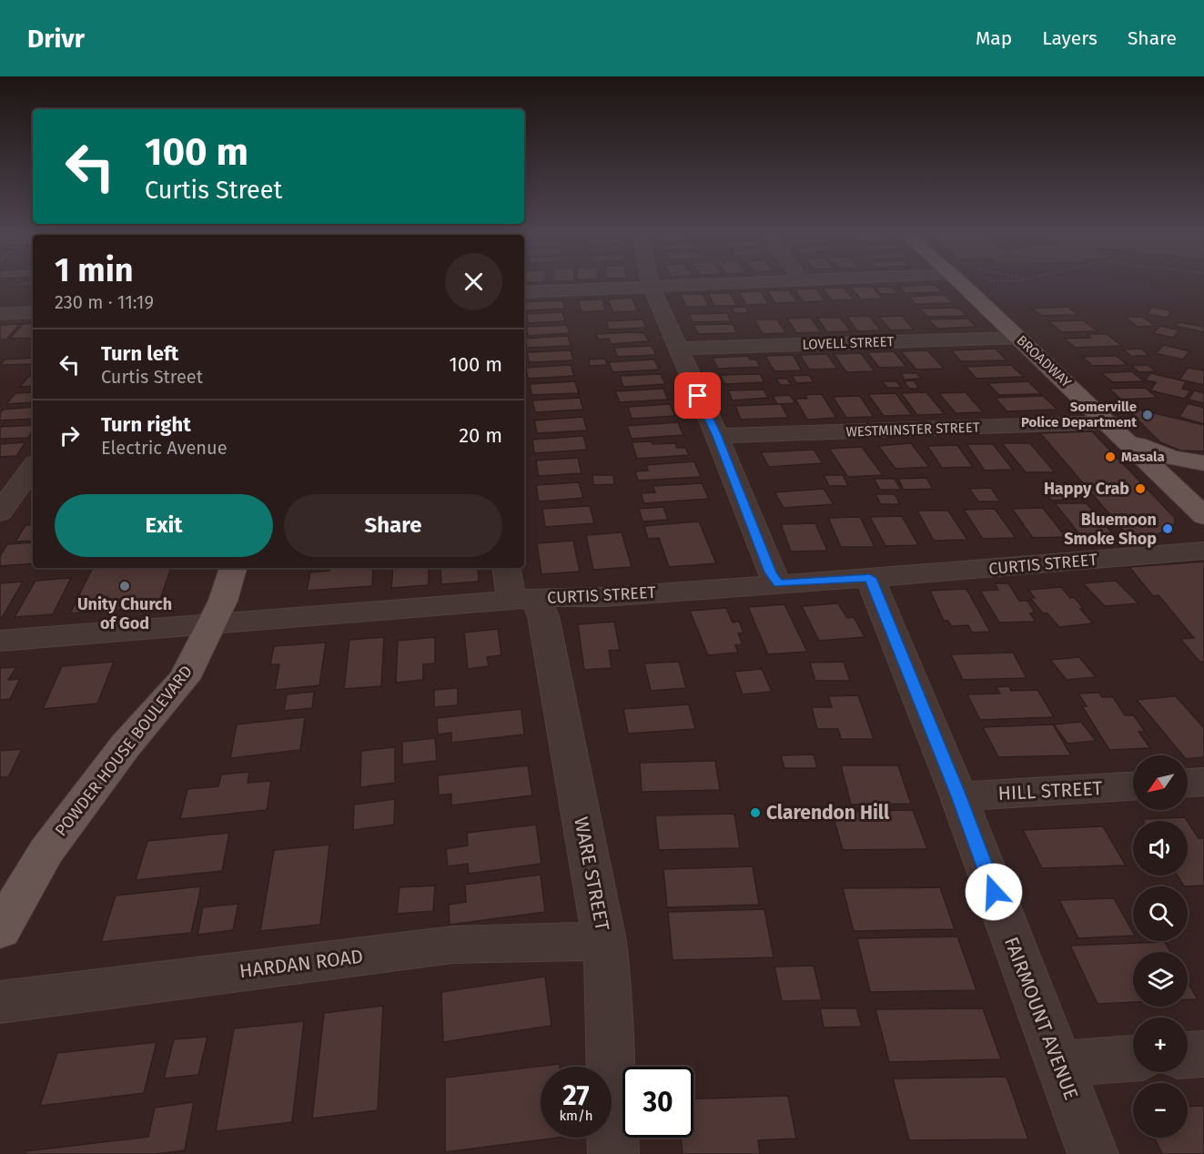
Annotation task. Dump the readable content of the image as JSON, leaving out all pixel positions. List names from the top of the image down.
{
  "streets": {
    "main road": ["BROADWAY", "POWDER HOUSE BOULEVARD"],
    "street": [
      "LOVELL STREET",
      "WESTMINSTER STREET",
      "CURTIS STREET",
      "HILL STREET",
      "WARE STREET",
      "HARDAN ROAD",
      "FAIRMOUNT AVENUE"
    ]
  },
  "crossings": [
    ["LOVELL STREET", "BROADWAY"],
    ["BROADWAY", "WESTMINSTER STREET"],
    ["CURTIS STREET", "POWDER HOUSE BOULEVARD"],
    ["CURTIS STREET", "WARE STREET"],
    ["CURTIS STREET", "FAIRMOUNT AVENUE"],
    ["HILL STREET", "FAIRMOUNT AVENUE"],
    ["WARE STREET", "HARDAN ROAD"]
  ],
  "places": [
    "Somerville Police Department",
    "Masala",
    "Happy Crab",
    "Bluemoon Smoke Shop",
    "Unity Church of God",
    "Clarendon Hill"
  ],
  "north": "bottom left",
  "page": {
    "header": "Drivr",
    "nav": ["Map", "Layers", "Share"],
    "turn": ["100 m", "Curtis Street"],
    "heading": ["1 min", "230 m · 11:19"],
    "list": [
      {
        "name": "Turn left",
        "note": "Curtis Street",
        "value": "100 m"
      },
      {
        "name": "Turn right",
        "note": "Electric Avenue",
        "value": "20 m"
      }
    ],
    "buttons": ["Exit", "Share"],
    "map_buttons": ["+", "−"],
    "speed": "27 km/h",
    "limit": "30"
  }
}
